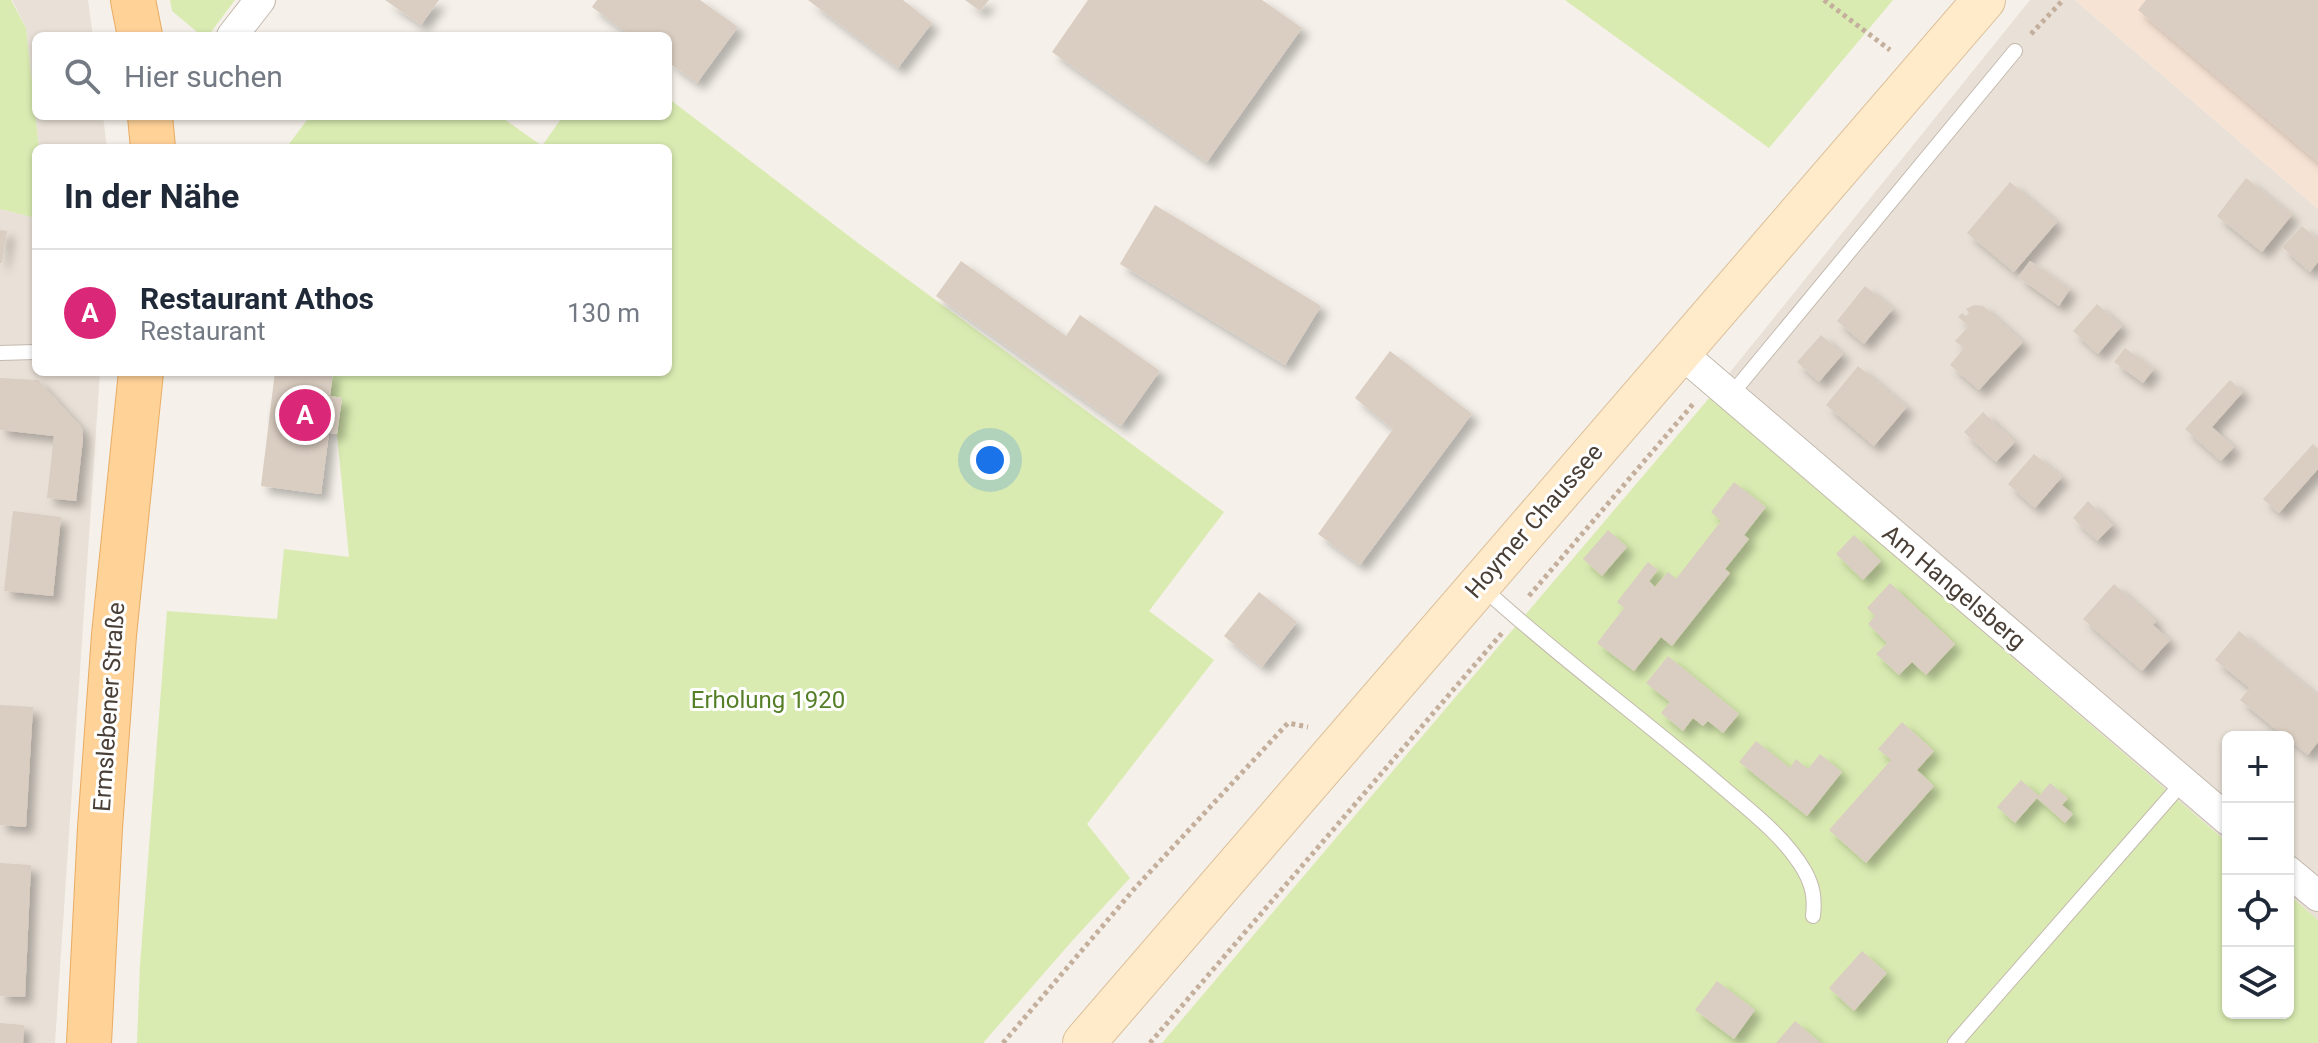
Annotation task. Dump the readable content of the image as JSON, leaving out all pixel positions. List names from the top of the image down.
{
  "streets": {
    "main road": ["Hoymer Chaussee", "Ermslebener Straße"],
    "street": ["Am Hangelsberg"]
  },
  "crossings": [
    ["Hoymer Chaussee", "Am Hangelsberg"]
  ],
  "parks": ["Erholung 1920"],
  "page": {
    "search": "Hier suchen",
    "heading": "In der Nähe",
    "list": [
      {
        "mark": "A",
        "name": "Restaurant Athos",
        "note": "Restaurant",
        "value": "130 m"
      }
    ],
    "pins": "A",
    "map_buttons": ["+", "−"]
  }
}
